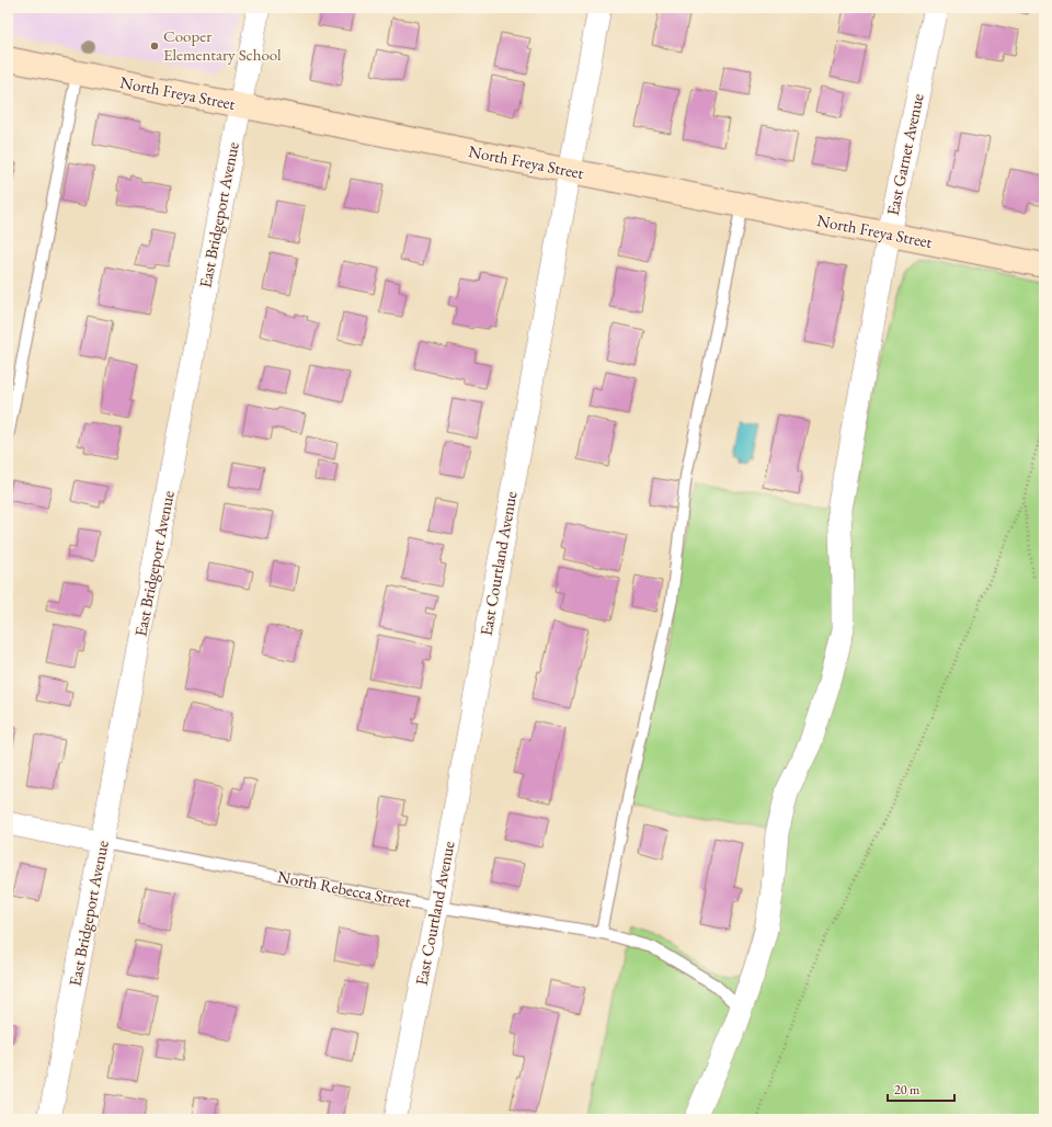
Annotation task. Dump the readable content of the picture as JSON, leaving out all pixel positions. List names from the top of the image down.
{
  "streets": {
    "street": [
      "North Freya Street",
      "East Garnet Avenue",
      "East Bridgeport Avenue",
      "East Courtland Avenue",
      "North Rebecca Street"
    ]
  },
  "crossings": [
    ["North Freya Street", "East Garnet Avenue"],
    ["North Freya Street", "East Bridgeport Avenue"],
    ["North Freya Street", "East Courtland Avenue"],
    ["East Garnet Avenue", "North Rebecca Street"],
    ["East Bridgeport Avenue", "North Rebecca Street"],
    ["East Courtland Avenue", "North Rebecca Street"]
  ],
  "places": ["Cooper Elementary School"],
  "scale_bar": "20 m"
}
